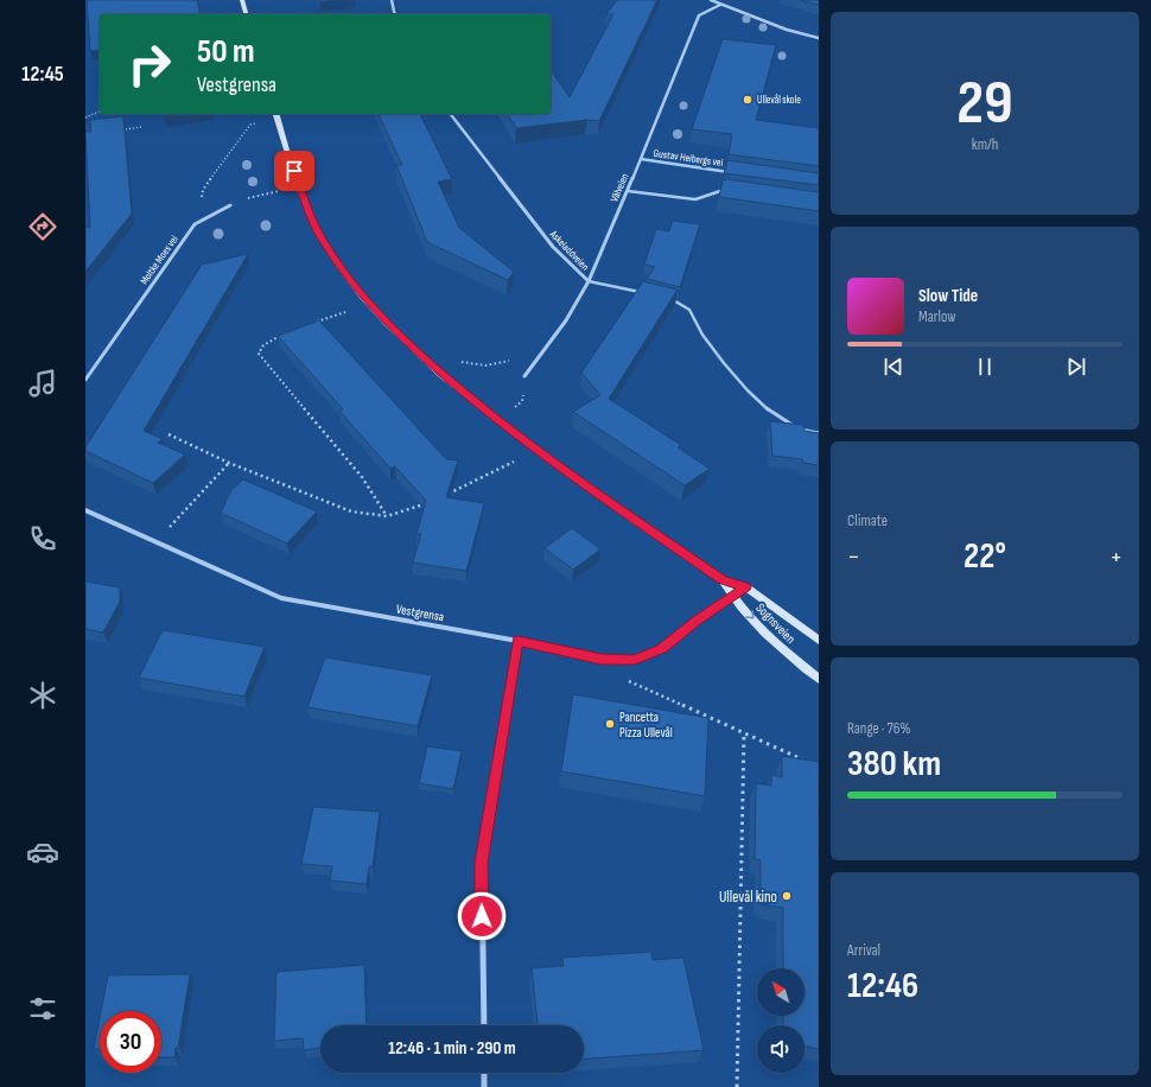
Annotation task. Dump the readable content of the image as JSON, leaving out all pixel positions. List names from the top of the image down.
{
  "streets": {
    "main road": ["Sognsveien"],
    "street": [
      "Gustav Heibergs vei",
      "Vålveien",
      "Askeladdveien",
      "Moltke Moes vei",
      "Vestgrensa"
    ]
  },
  "crossings": [
    ["Gustav Heibergs vei", "Vålveien"],
    ["Vålveien", "Askeladdveien"],
    ["Vestgrensa", "Sognsveien"]
  ],
  "places": ["Ullevål skole", "Pancetta Pizza Ullevål", "Ullevål kino"],
  "north": "top left",
  "page": {
    "tabs": "12:45",
    "tile": [
      ["29", "km/h"],
      "Climate",
      ["Range · 76%", "380 km"],
      ["Arrival", "12:46"]
    ],
    "turn": ["50 m", "Vestgrensa"],
    "song": ["Slow Tide", "Marlow"],
    "heat": ["−", "22°", "+"],
    "limit": "30",
    "trip": "12:46 · 1 min · 290 m"
  }
}
